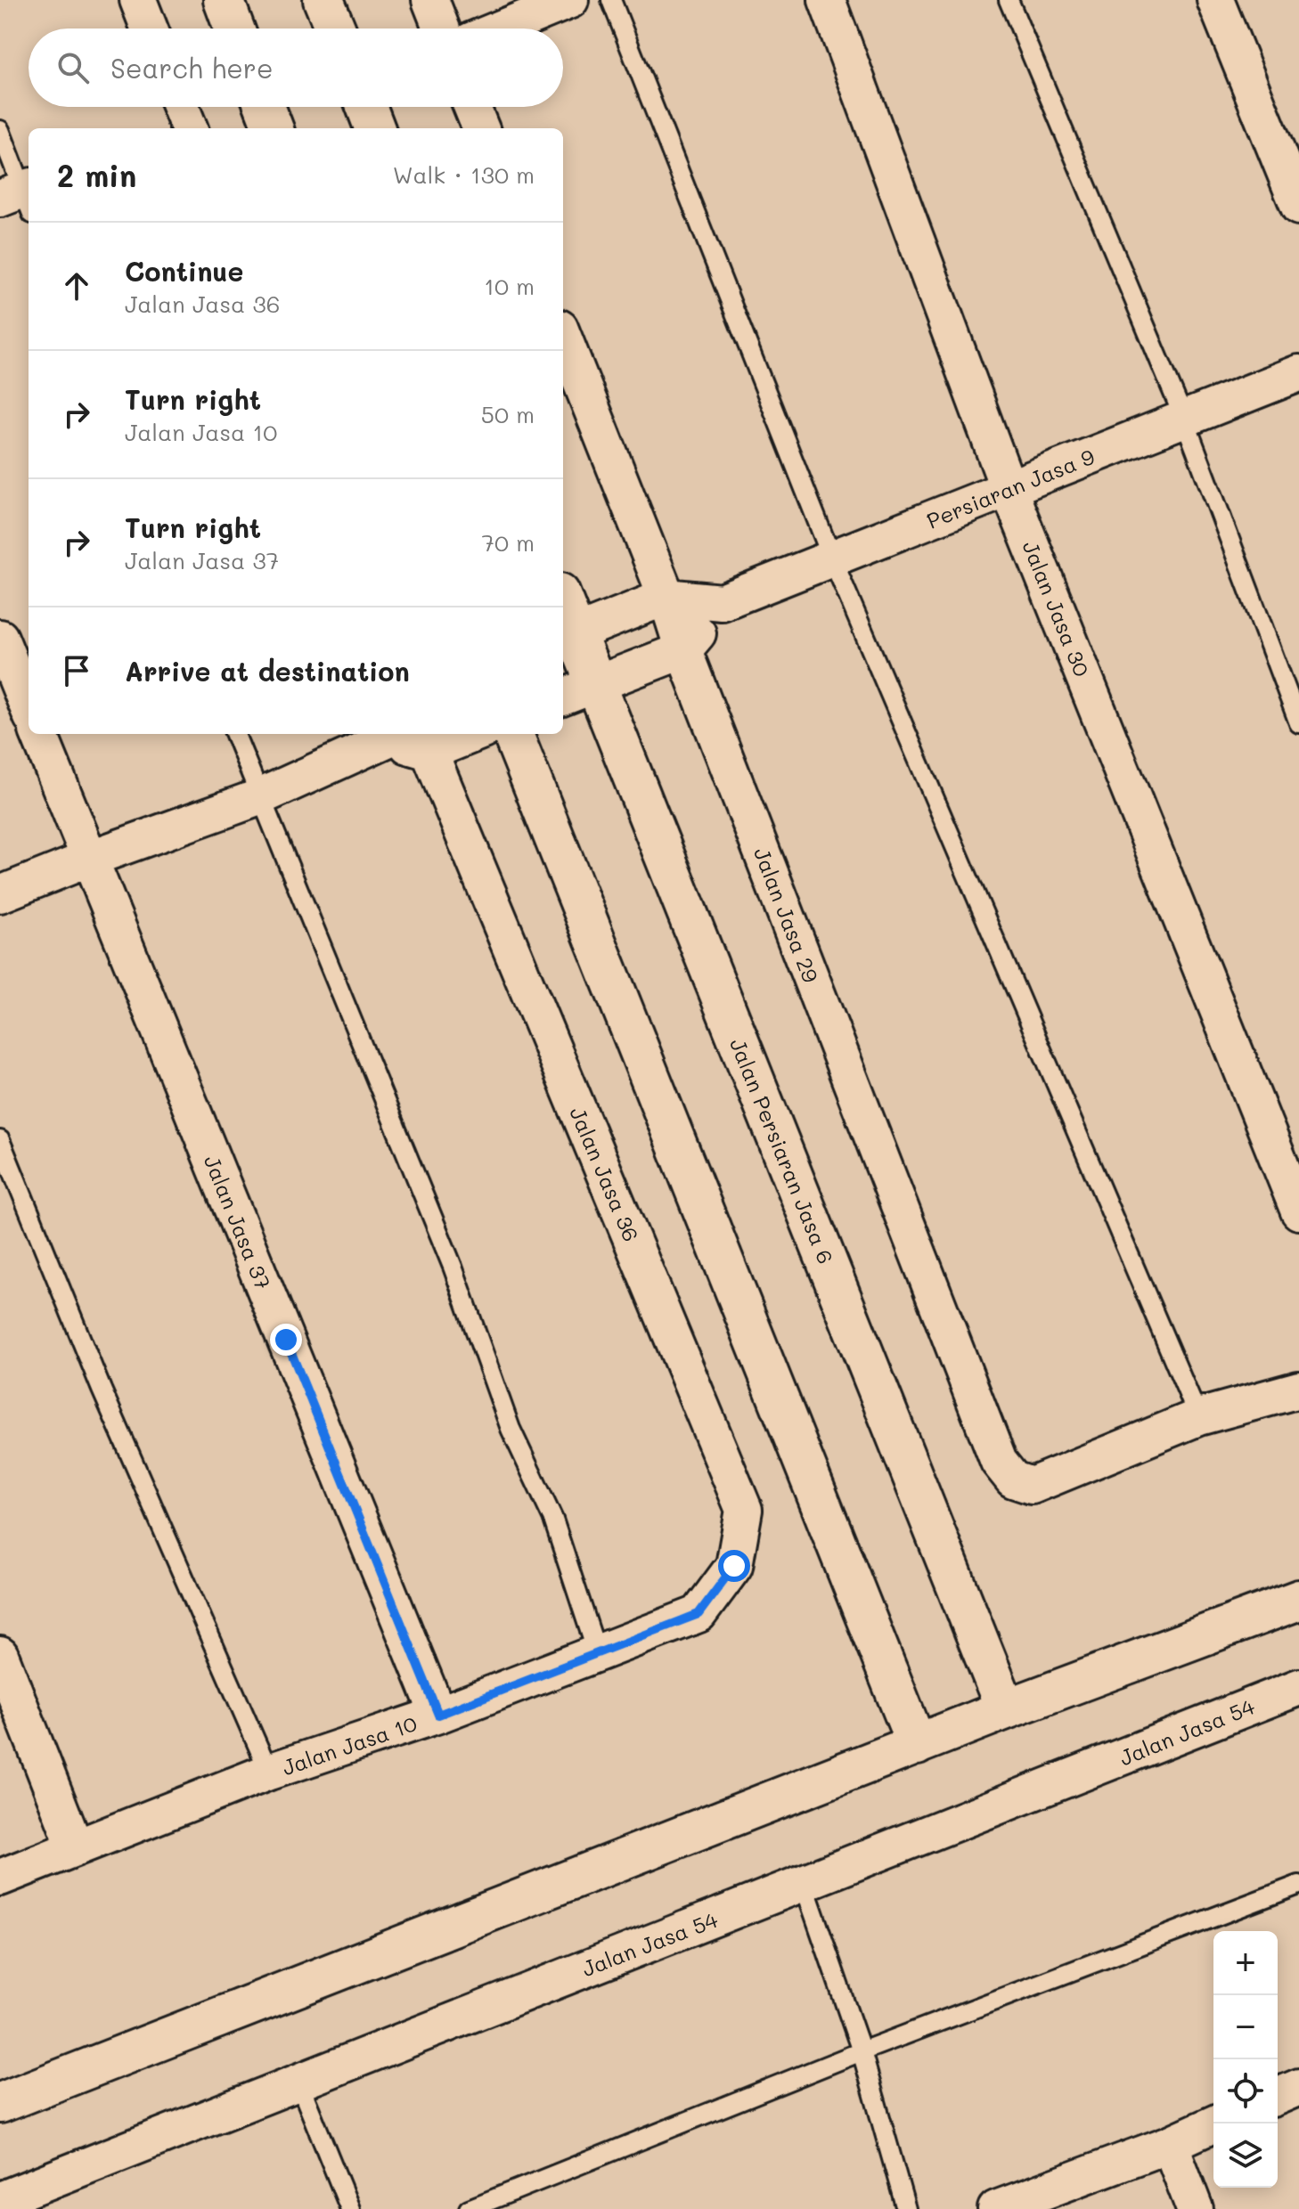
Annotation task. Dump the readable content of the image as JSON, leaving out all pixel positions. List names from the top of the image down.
{
  "streets": {
    "street": [
      "Persiaran Jasa 9",
      "Jalan Jasa 30",
      "Jalan Jasa 29",
      "Jalan Persiaran Jasa 6",
      "Jalan Jasa 36",
      "Jalan Jasa 37",
      "Jalan Jasa 54",
      "Jalan Jasa 10"
    ]
  },
  "crossings": [
    ["Persiaran Jasa 9", "Jalan Jasa 30"],
    ["Persiaran Jasa 9", "Jalan Jasa 29"],
    ["Persiaran Jasa 9", "Jalan Persiaran Jasa 6"],
    ["Jalan Jasa 36", "Jalan Jasa 10"],
    ["Jalan Jasa 37", "Jalan Jasa 10"]
  ],
  "page": {
    "search": "Search here",
    "heading": ["2 min", "Walk · 130 m"],
    "list": [
      ["Continue", "Jalan Jasa 36", "10 m"],
      ["Turn right", "Jalan Jasa 10", "50 m"],
      ["Turn right", "Jalan Jasa 37", "70 m"],
      "Arrive at destination"
    ],
    "map_buttons": ["+", "−"]
  }
}
